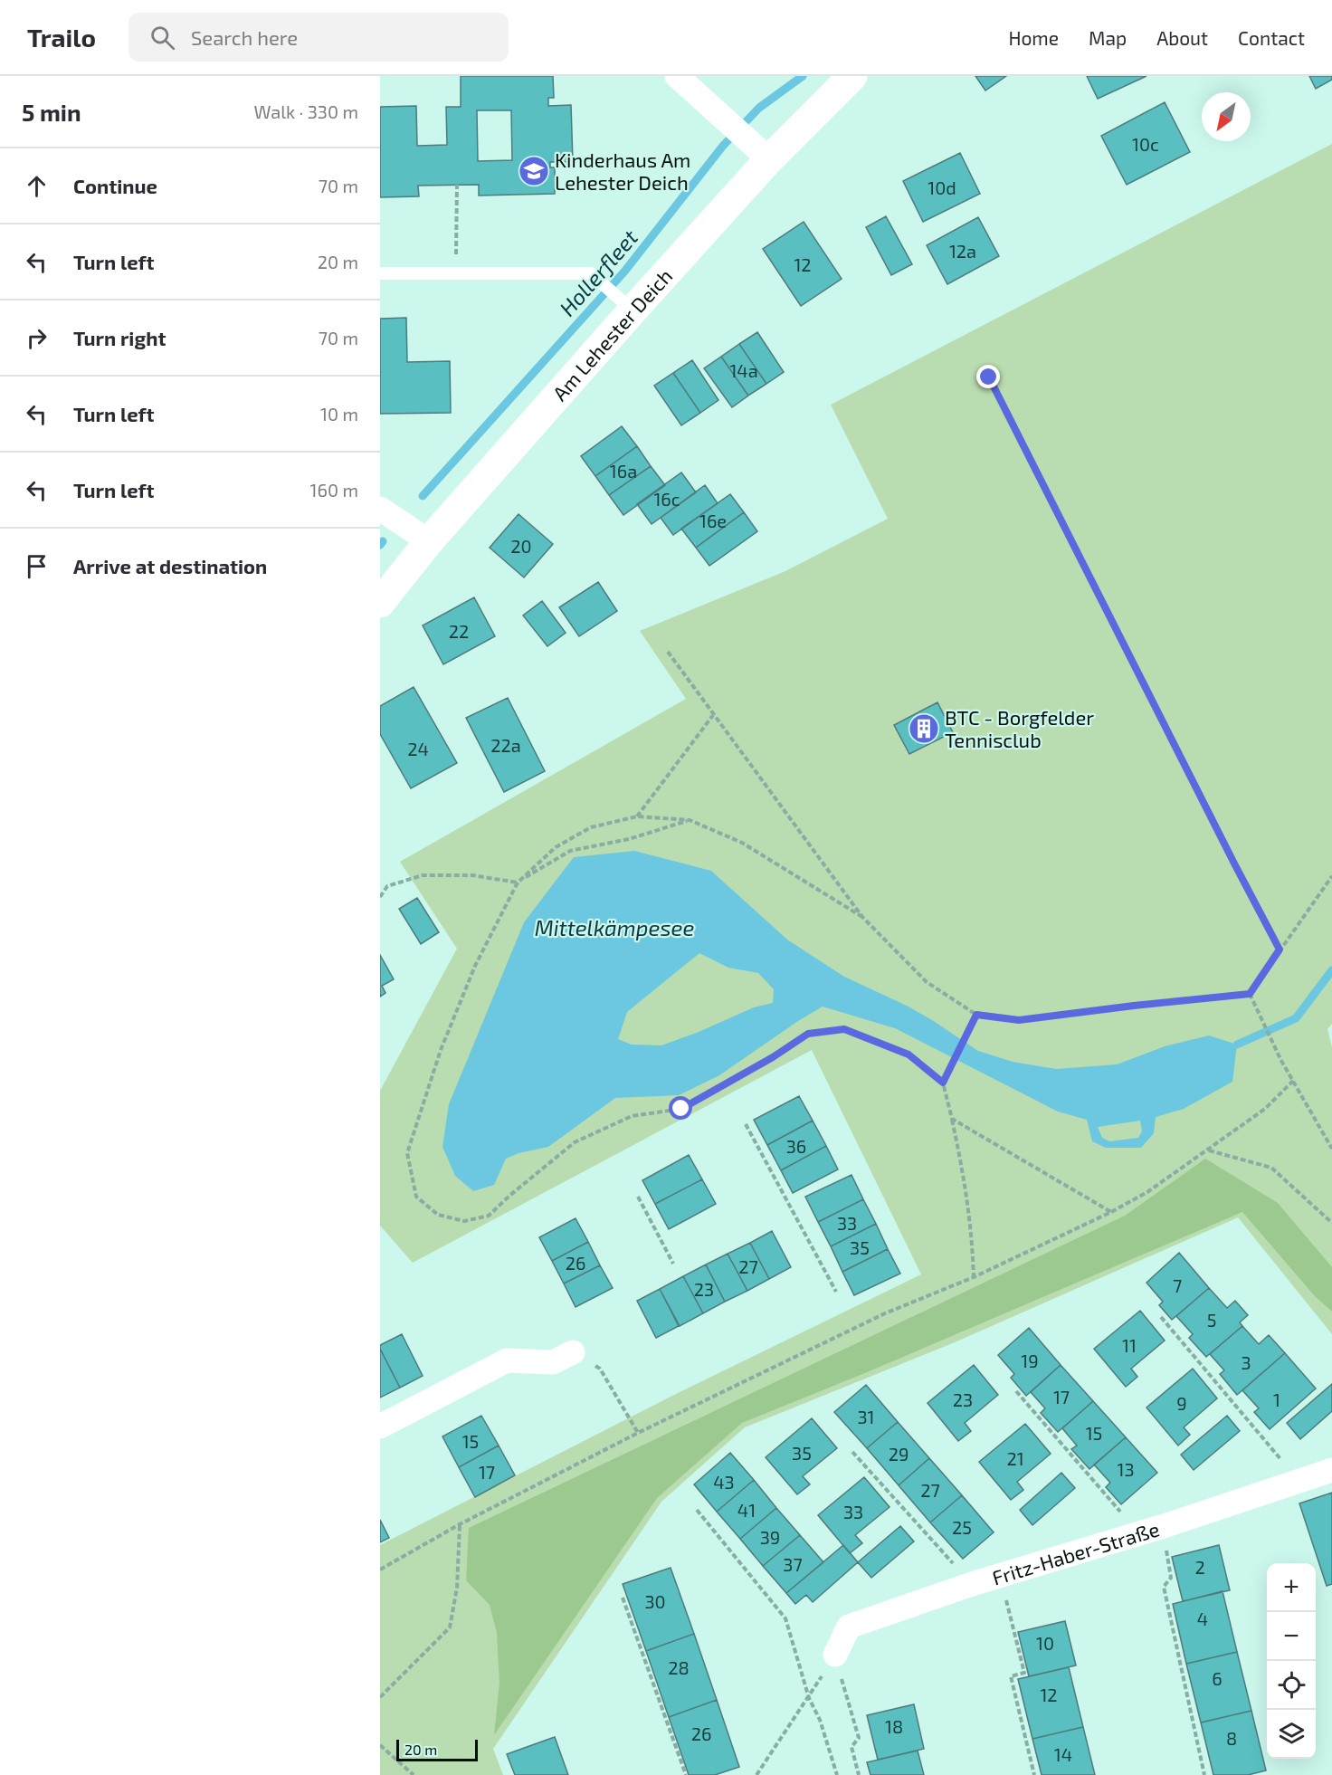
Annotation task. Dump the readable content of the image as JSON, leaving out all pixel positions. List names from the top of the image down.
{
  "streets": {
    "street": ["Am Lehester Deich", "Fritz-Haber-Straße"]
  },
  "water": ["Hollerfleet", "Mittelkämpesee"],
  "places": {
    "school or university": ["Kinderhaus Am Lehester Deich"],
    "building": ["BTC - Borgfelder Tennisclub"]
  },
  "house_numbers": [
    "10c",
    "10d",
    "12a",
    "12",
    "14a",
    "16a",
    "16c",
    "16e",
    "20",
    "22",
    "22a",
    "24",
    "36",
    "33",
    "35",
    "26",
    "27",
    "7",
    "23",
    "5",
    "11",
    "19",
    "3",
    "17",
    "23",
    "1",
    "9",
    "31",
    "15",
    "15",
    "35",
    "29",
    "21",
    "13",
    "17",
    "43",
    "27",
    "41",
    "33",
    "25",
    "39",
    "37",
    "2",
    "30",
    "4",
    "10",
    "28",
    "6",
    "12",
    "18",
    "26",
    "8",
    "14"
  ],
  "scale_bar": "20 m",
  "north": "bottom left",
  "page": {
    "header": "Trailo",
    "search": "Search here",
    "nav": [
      "Home",
      "Map",
      "About",
      "Contact"
    ],
    "heading": ["5 min", "Walk · 330 m"],
    "list": [
      ["Continue", "70 m"],
      ["Turn left", "20 m"],
      ["Turn right", "70 m"],
      ["Turn left", "10 m"],
      ["Turn left", "160 m"],
      "Arrive at destination"
    ],
    "map_buttons": ["+", "−"],
    "scale": "20 m"
  }
}
